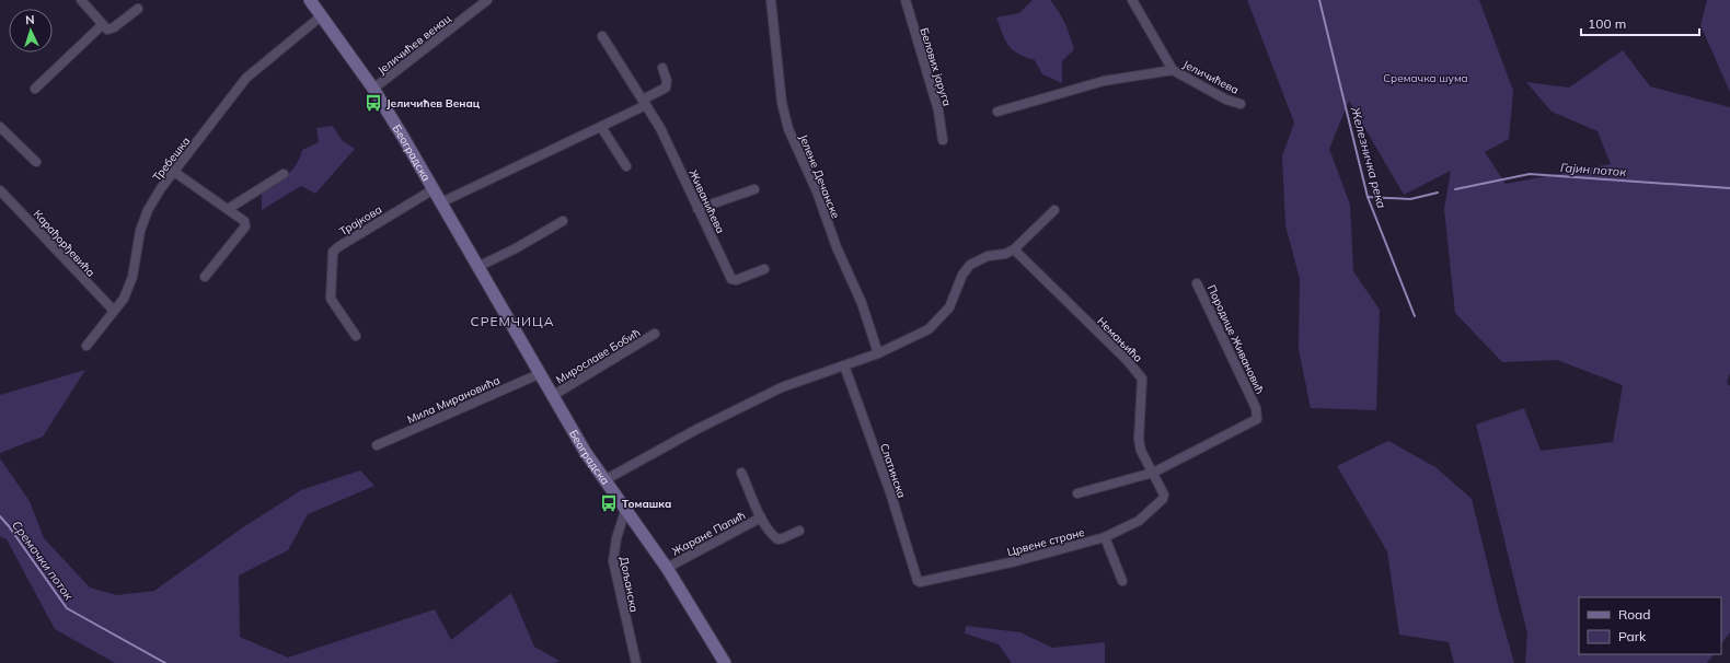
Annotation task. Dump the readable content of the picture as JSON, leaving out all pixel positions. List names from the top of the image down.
{
  "streets": {
    "main road": ["Београдска"],
    "street": [
      "Јеличићев венац",
      "Белових јаруга",
      "Јеличићева",
      "Требешка",
      "Јелене Дечанске",
      "Живанићева",
      "Трајкова",
      "Карађорђевића",
      "Немањића",
      "Породице Живановић",
      "Мирославе Бобић",
      "Мила Мирановића",
      "Слатинска",
      "Жаране Папић",
      "Црвене стране",
      "Дољанска"
    ]
  },
  "crossings": [
    ["Јеличићев венац", "Београдска"],
    ["Београдска", "Требешка"],
    ["Београдска", "Трајкова"],
    ["Београдска", "Мирославе Бобић"],
    ["Београдска", "Мила Мирановића"],
    ["Београдска", "Жаране Папић"],
    ["Београдска", "Дољанска"],
    ["Требешка", "Карађорђевића"],
    ["Немањића", "Породице Живановић"],
    ["Немањића", "Црвене стране"],
    ["Слатинска", "Црвене стране"]
  ],
  "districts": ["СРЕМЧИЦА"],
  "water": ["Железничка река", "Гајин поток", "Сремачки поток"],
  "parks": ["Сремачка шума"],
  "places": {
    "bus stop": ["Јеличићев Венац", "Томашка"]
  },
  "legend": ["Road", "Park"],
  "scale_bar": "100 m",
  "north": "top"
}
